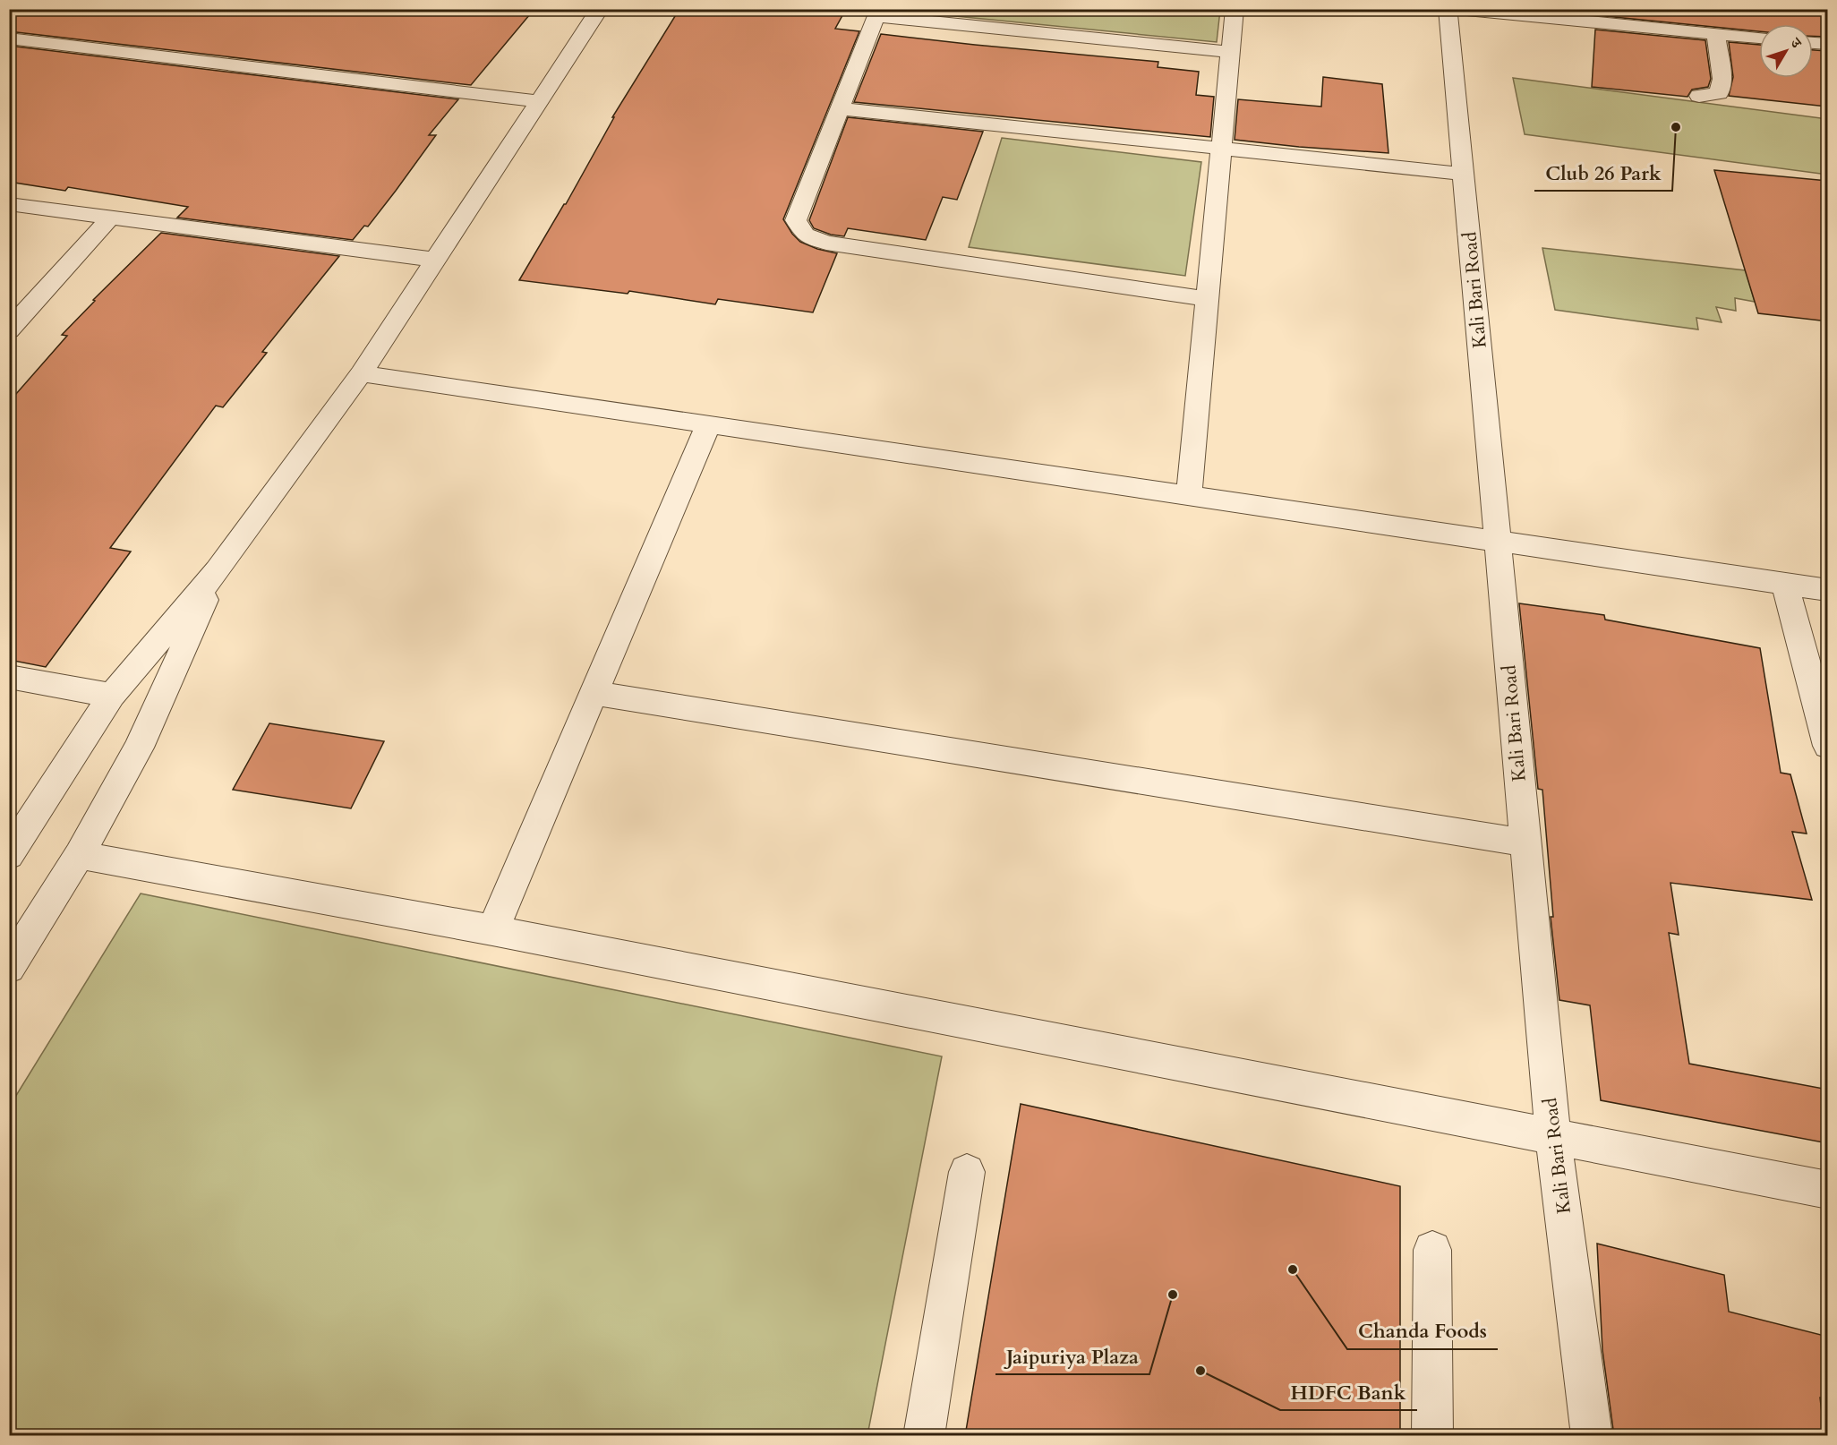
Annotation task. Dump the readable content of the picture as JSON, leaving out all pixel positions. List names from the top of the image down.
{
  "streets": {
    "street": ["Kali Bari Road"]
  },
  "places": [
    "Club 26 Park",
    "Chanda Foods",
    "Jaipuriya Plaza",
    "HDFC Bank"
  ],
  "north": "top right"
}
